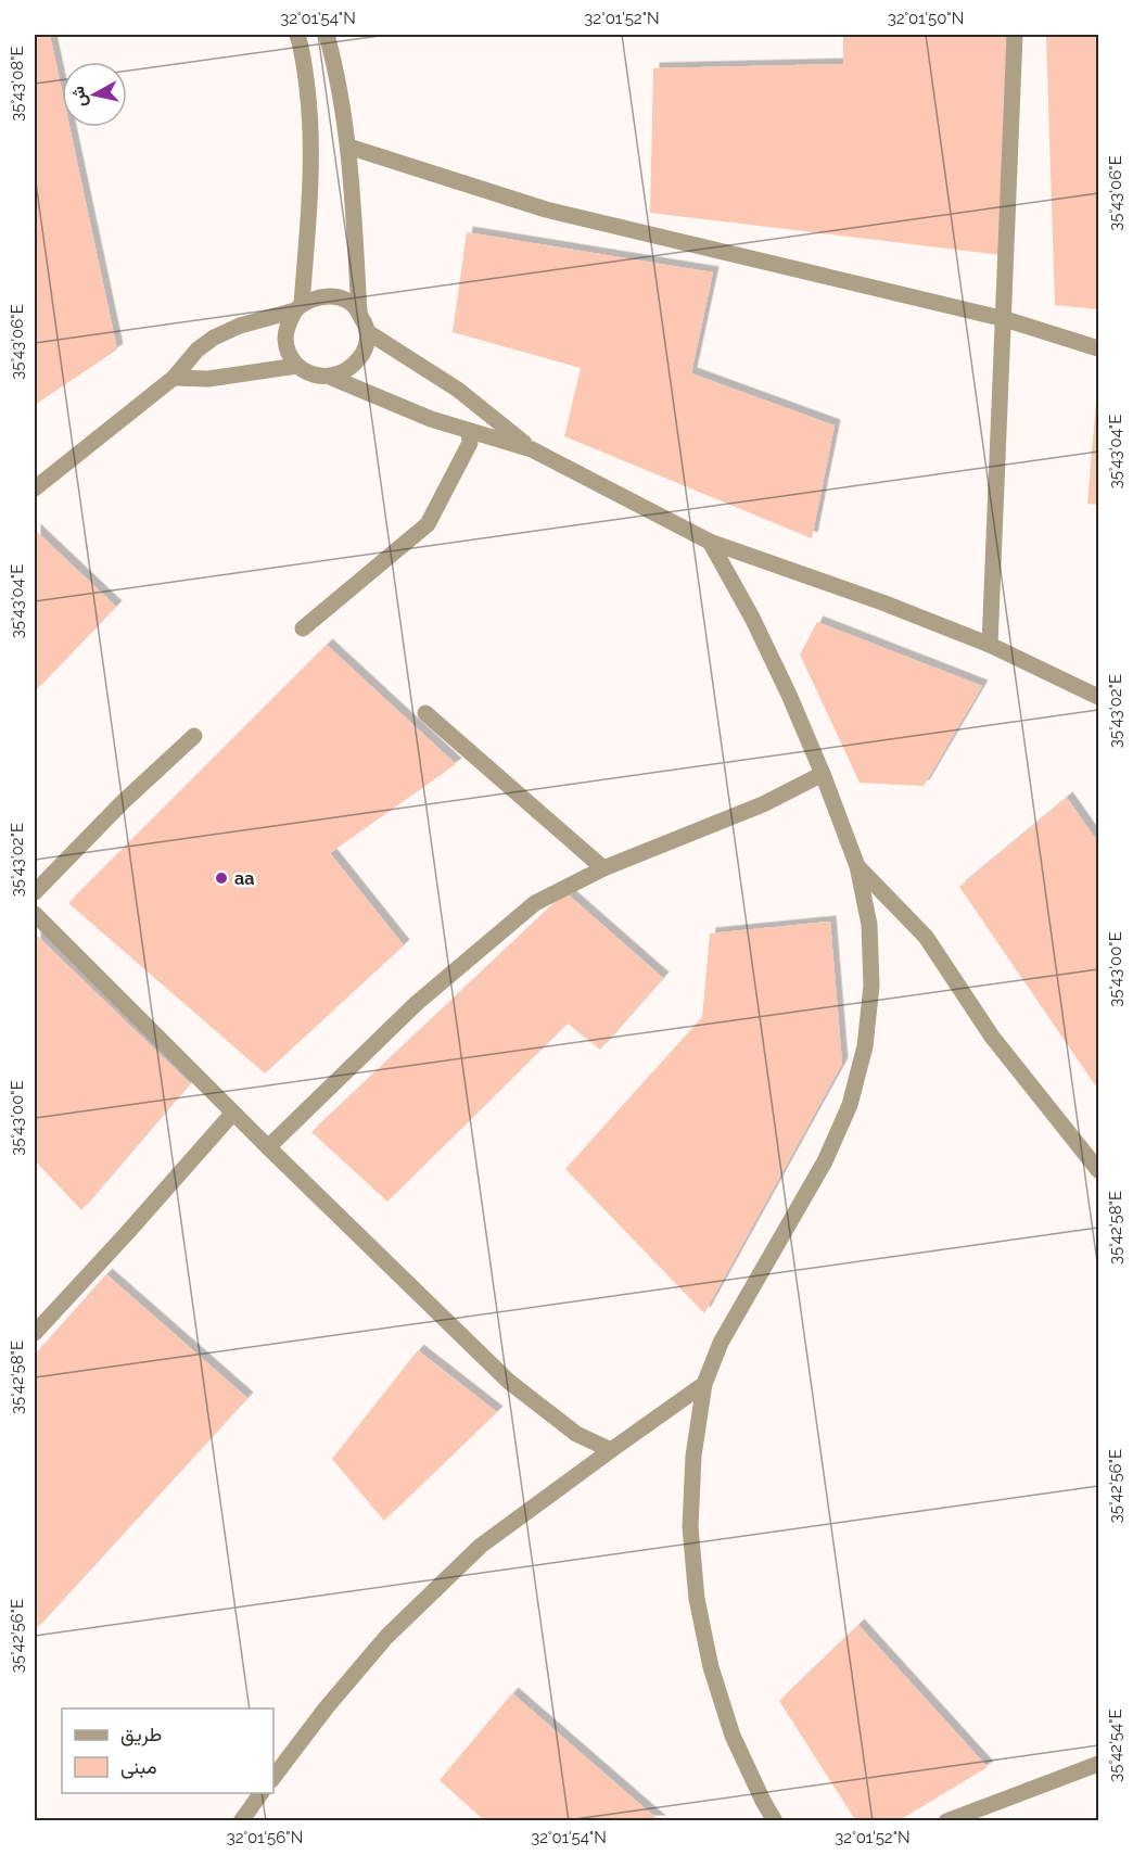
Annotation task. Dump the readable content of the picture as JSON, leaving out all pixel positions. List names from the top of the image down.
{
  "places": ["aa"],
  "legend": ["طريق", "مبنى"],
  "north": "left",
  "coordinates": [
    "32°01'54\"N",
    "32°01'52\"N",
    "32°01'50\"N",
    "35°43'08\"E",
    "35°43'06\"E",
    "35°43'04\"E",
    "35°43'02\"E",
    "35°43'00\"E",
    "35°42'58\"E",
    "35°42'56\"E",
    "35°42'54\"E",
    "32°01'56\"N"
  ]
}
